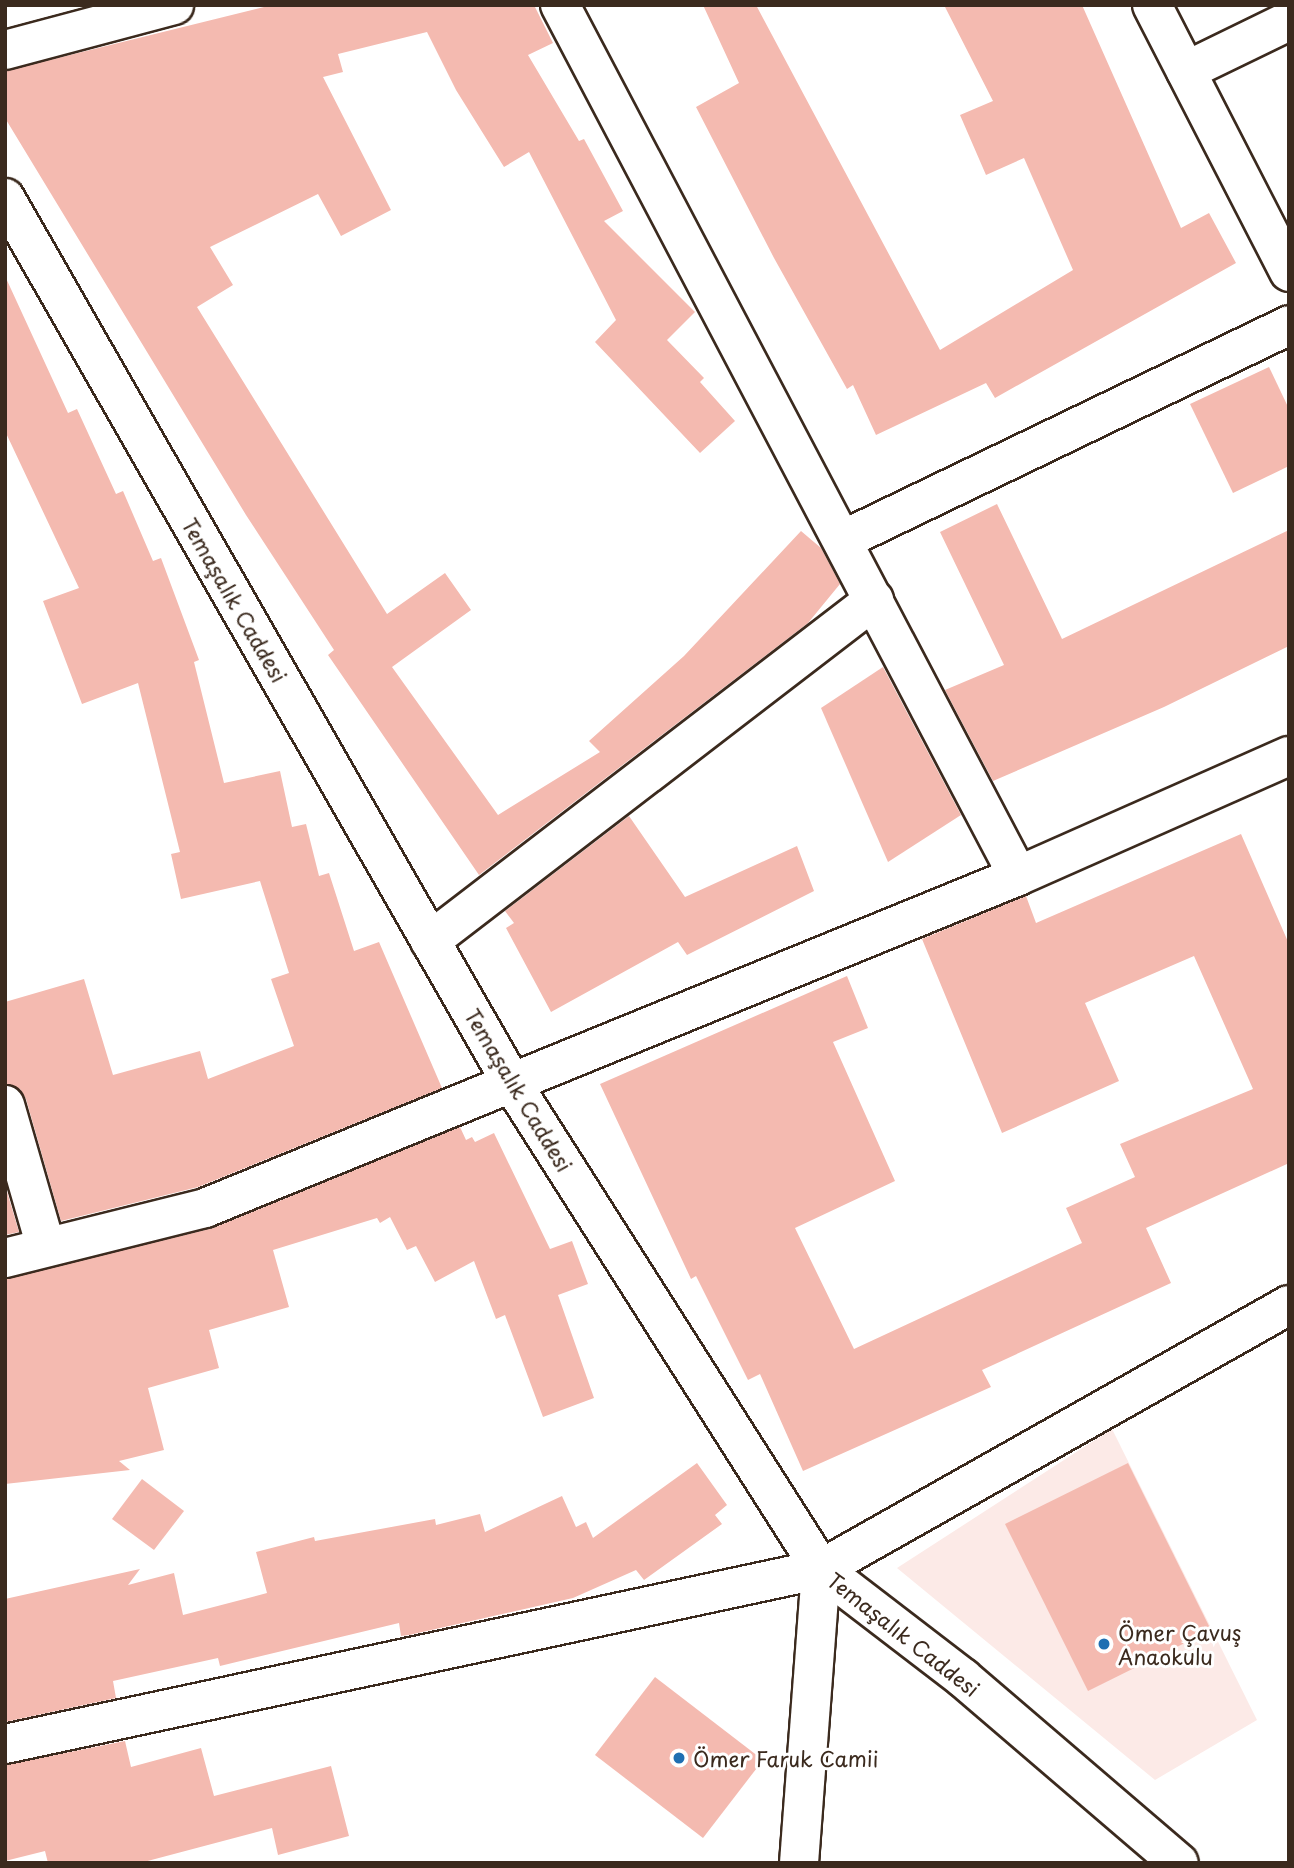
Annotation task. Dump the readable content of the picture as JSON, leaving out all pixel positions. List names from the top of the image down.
{
  "streets": {
    "street": ["Temaşalık Caddesi"]
  },
  "places": ["Ömer Çavuş Anaokulu", "Ömer Faruk Camii"]
}
